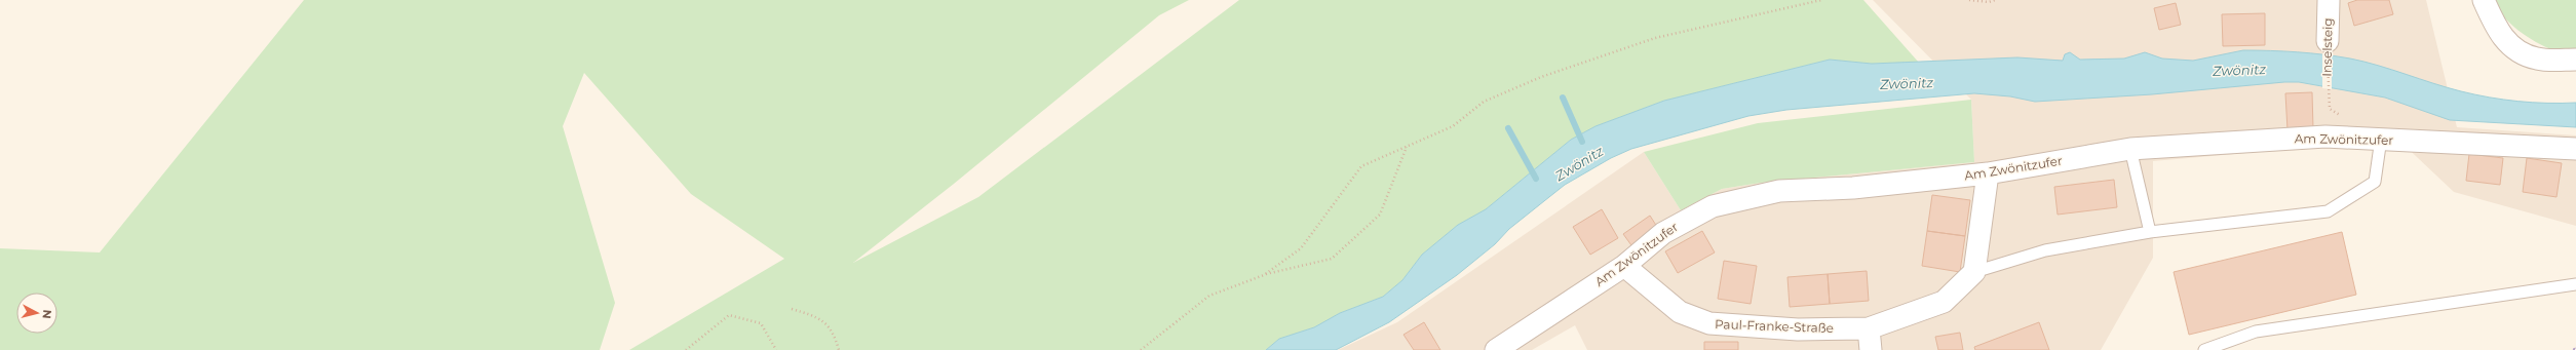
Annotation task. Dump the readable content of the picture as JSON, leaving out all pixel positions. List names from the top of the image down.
{
  "streets": {
    "street": ["Inselsteig", "Am Zwönitzufer", "Paul-Franke-Straße"]
  },
  "crossings": [
    ["Am Zwönitzufer", "Paul-Franke-Straße"]
  ],
  "water": ["Zwönitz"],
  "north": "right"
}
